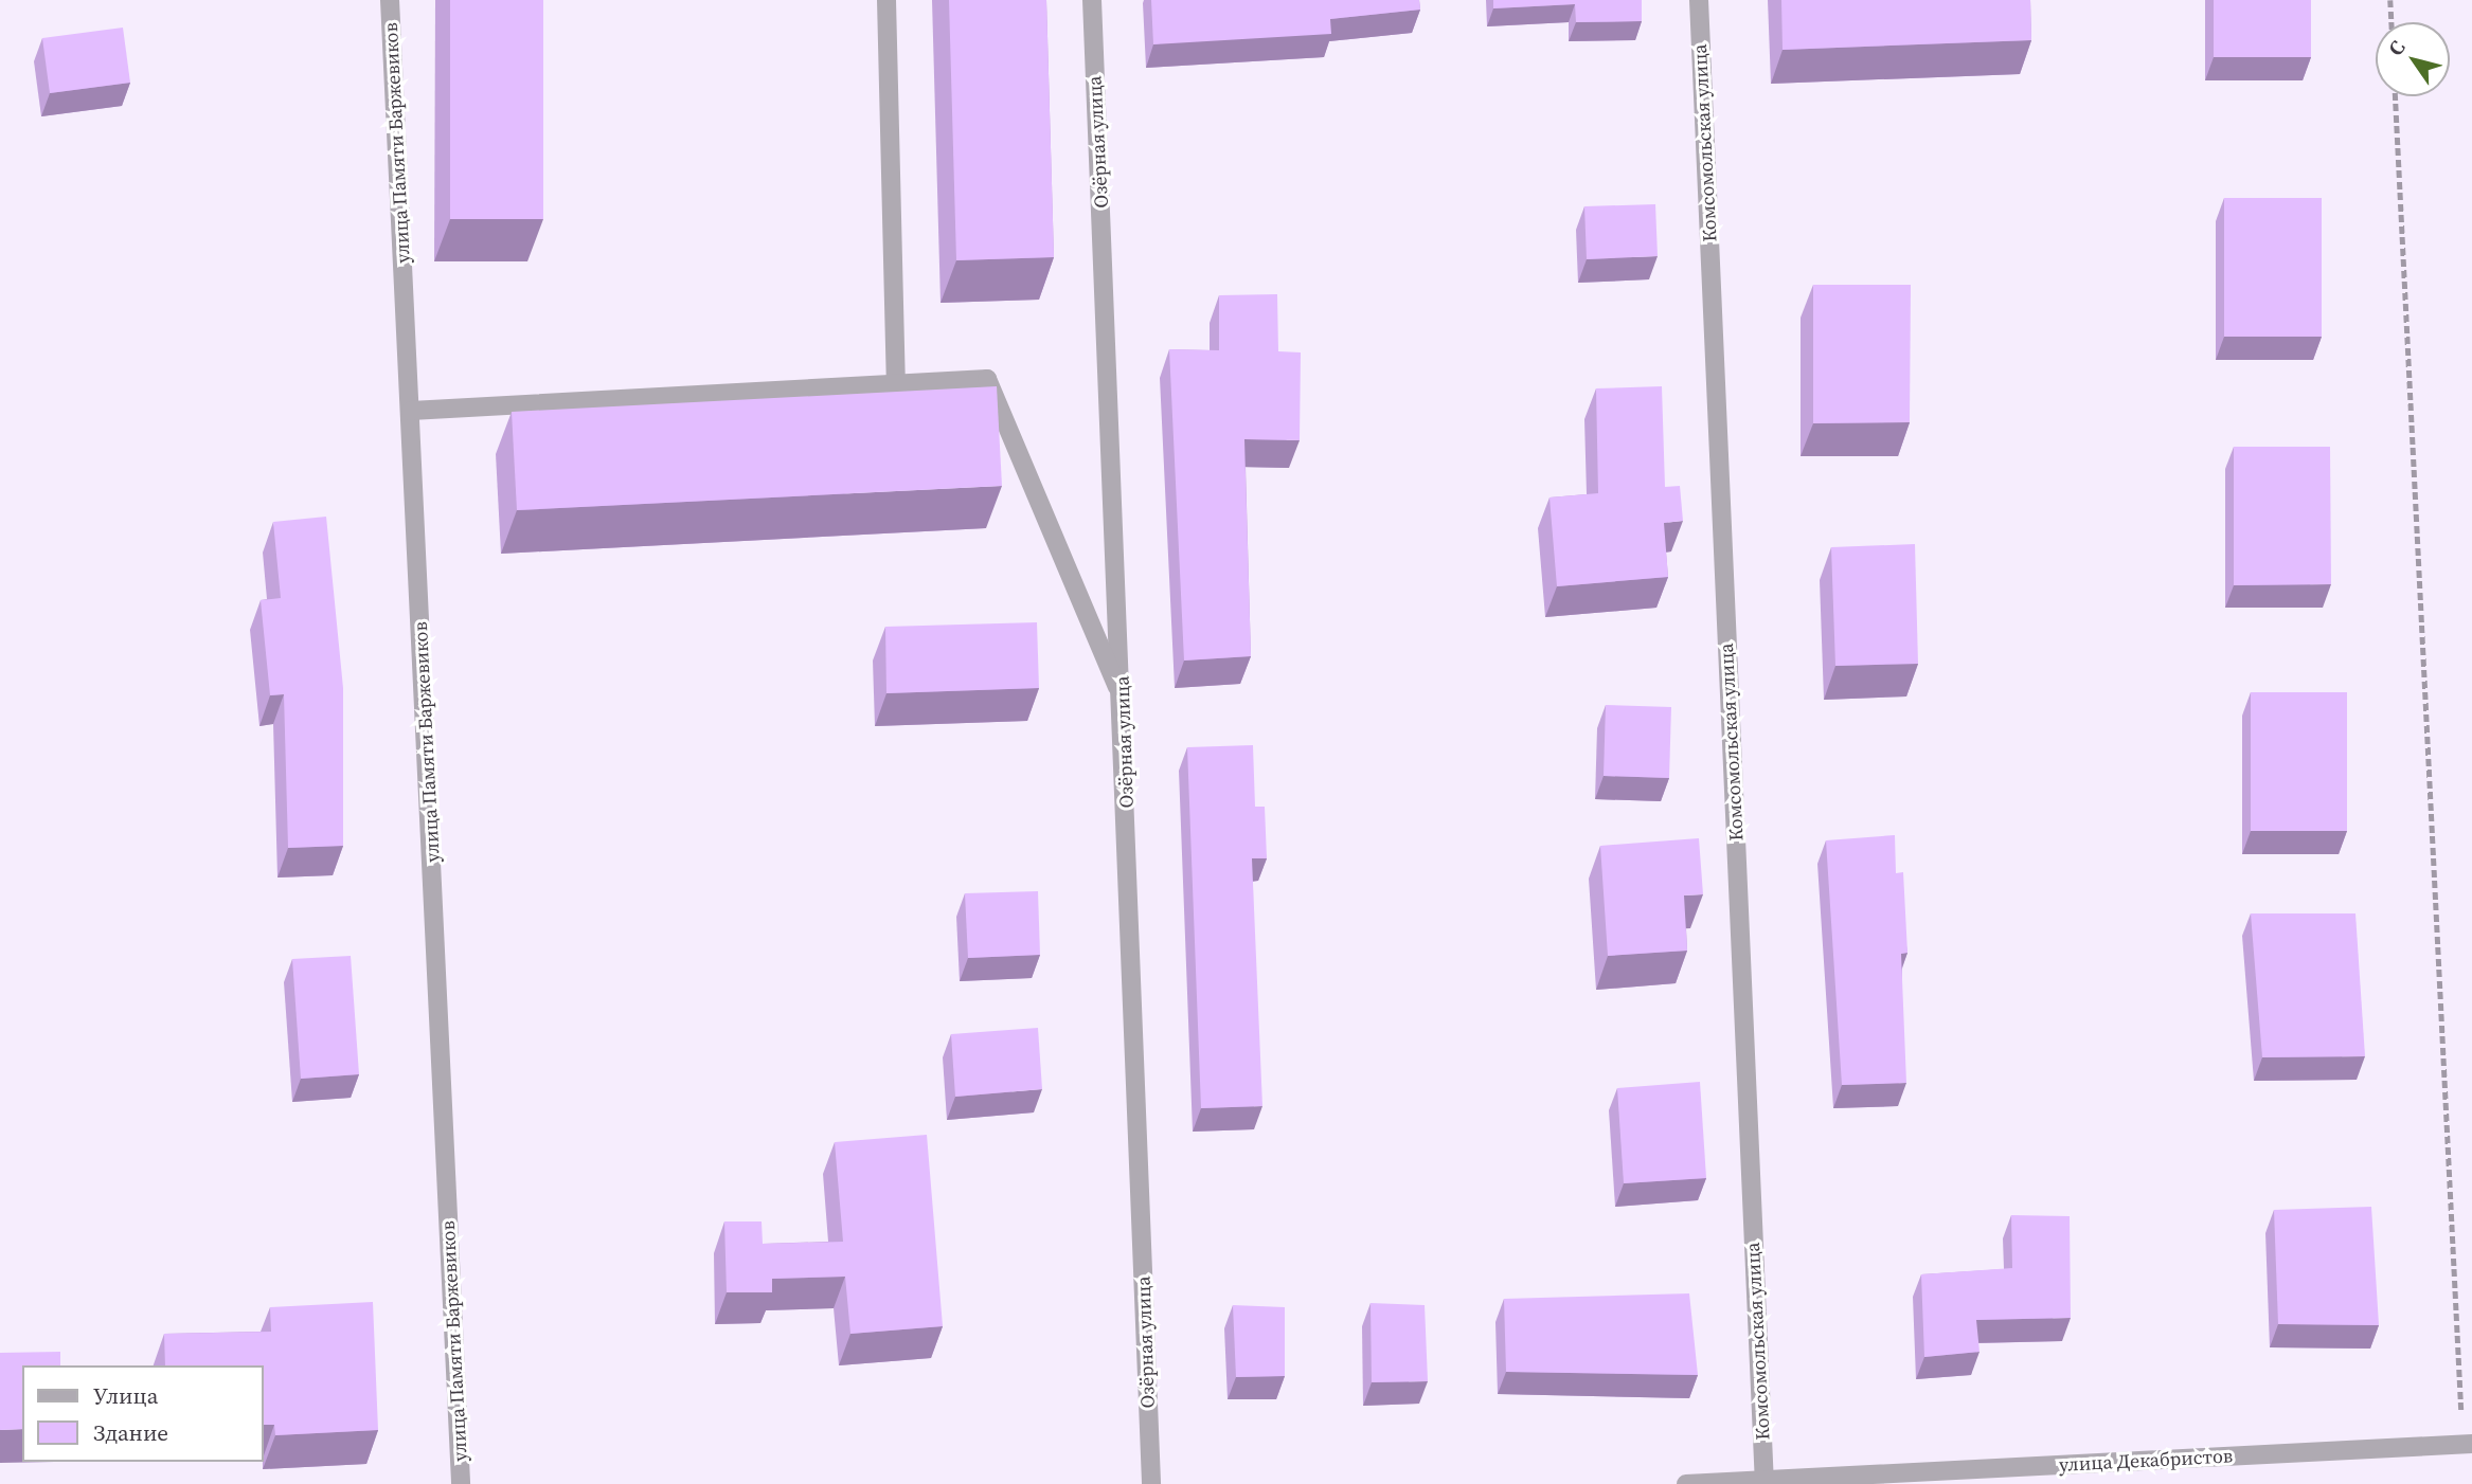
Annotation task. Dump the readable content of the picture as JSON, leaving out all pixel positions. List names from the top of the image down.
{
  "streets": {
    "street": [
      "Озёрная улица",
      "улица Памяти Баржевиков",
      "Комсомольская улица",
      "улица Декабристов"
    ]
  },
  "crossings": [
    ["Комсомольская улица", "улица Декабристов"]
  ],
  "legend": ["Улица", "Здание"],
  "north": "top left"
}
